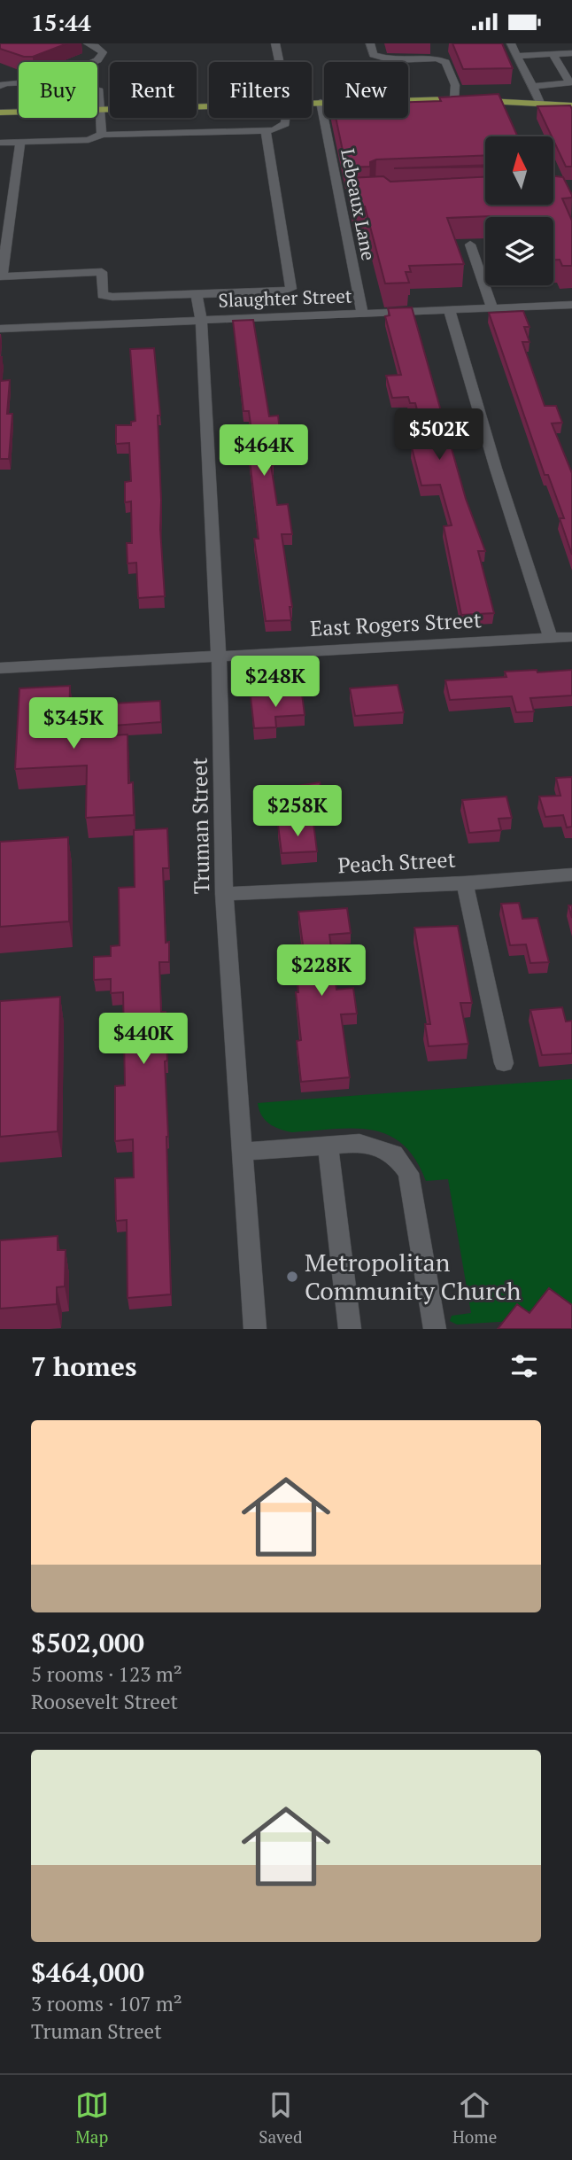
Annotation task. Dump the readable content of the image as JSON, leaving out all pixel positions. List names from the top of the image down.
{
  "streets": {
    "street": [
      "Lebeaux Lane",
      "Slaughter Street",
      "East Rogers Street",
      "Truman Street",
      "Peach Street"
    ]
  },
  "crossings": [
    ["Lebeaux Lane", "Slaughter Street"],
    ["Slaughter Street", "Truman Street"],
    ["East Rogers Street", "Truman Street"],
    ["Truman Street", "Peach Street"]
  ],
  "places": ["Metropolitan Community Church"],
  "north": "top",
  "page": {
    "status": "15:44",
    "chip": [
      "Buy",
      "Rent",
      "Filters",
      "New"
    ],
    "price": [
      "$502K",
      "$464K",
      "$248K",
      "$345K",
      "$258K",
      "$228K",
      "$440K"
    ],
    "heading": "7 homes",
    "list": [
      {
        "name": "$502,000",
        "note": "5 rooms · 123 m² · Roosevelt Street"
      },
      {
        "name": "$464,000",
        "note": "3 rooms · 107 m² · Truman Street"
      }
    ],
    "tabs": ["Map", "Saved", "Home"]
  }
}
